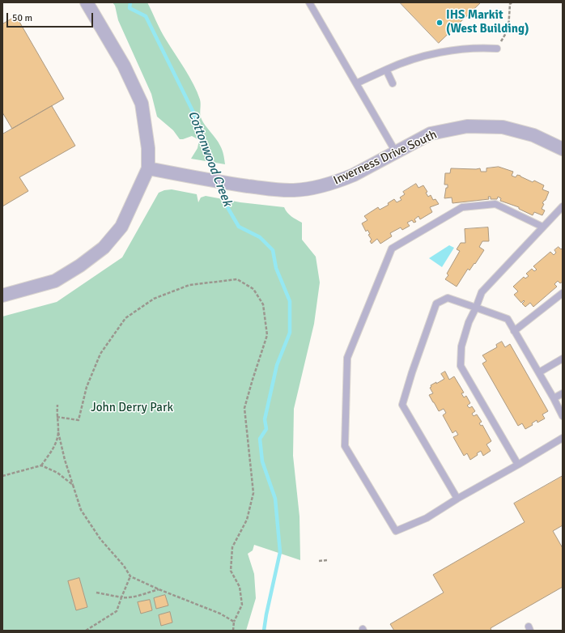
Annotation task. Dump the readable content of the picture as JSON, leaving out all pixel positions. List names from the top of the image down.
{
  "streets": {
    "street": ["Inverness Drive South"]
  },
  "water": ["Cottonwood Creek"],
  "parks": ["John Derry Park"],
  "places": ["IHS Markit (West Building)"],
  "scale_bar": "50 m"
}
